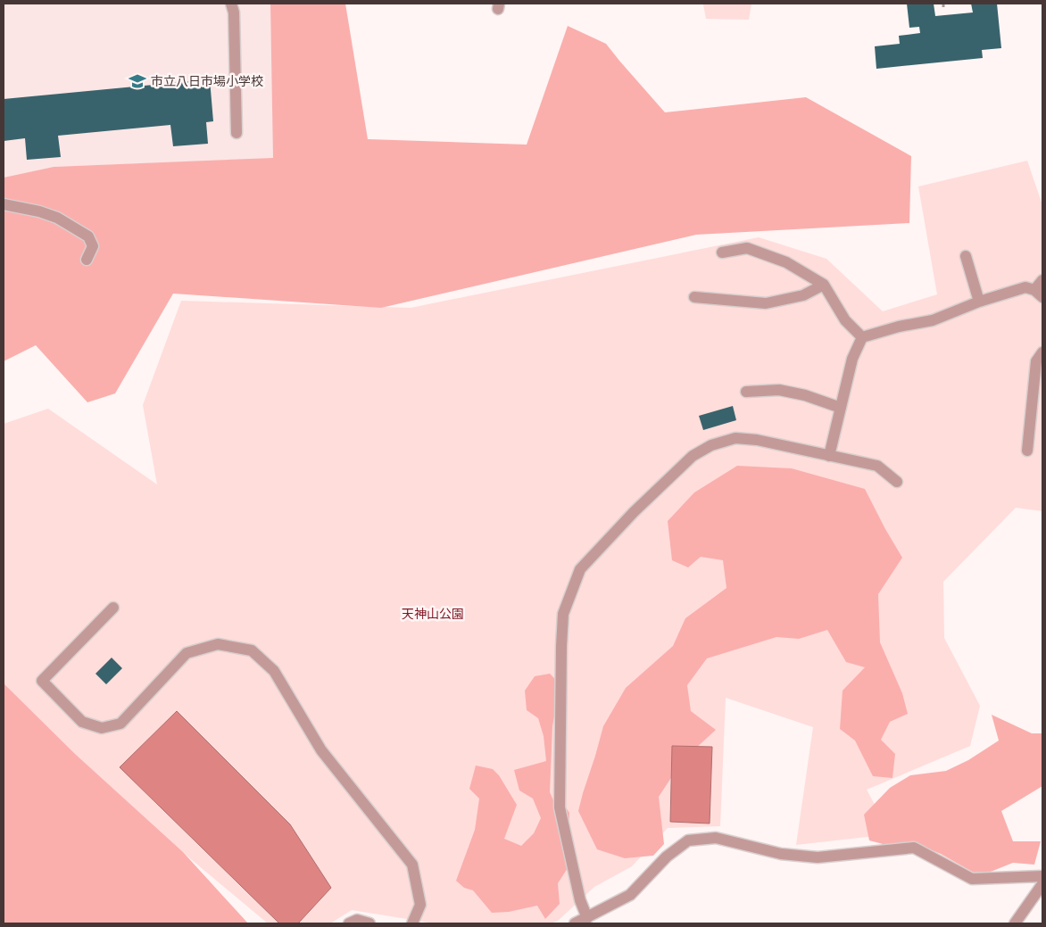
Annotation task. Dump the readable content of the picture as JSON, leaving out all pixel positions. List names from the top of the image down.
{
  "parks": ["天神山公園"],
  "places": {
    "school or university": ["市立八日市場小学校"]
  }
}
